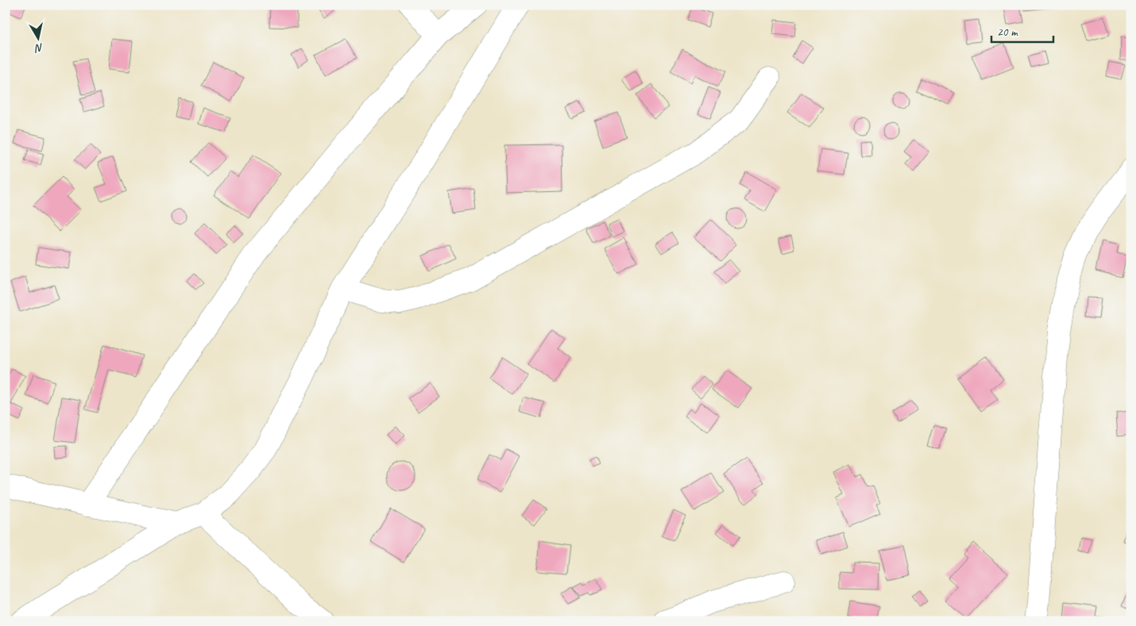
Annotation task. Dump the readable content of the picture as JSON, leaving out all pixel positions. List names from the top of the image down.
{
  "scale_bar": "20 m",
  "north": "bottom"
}
